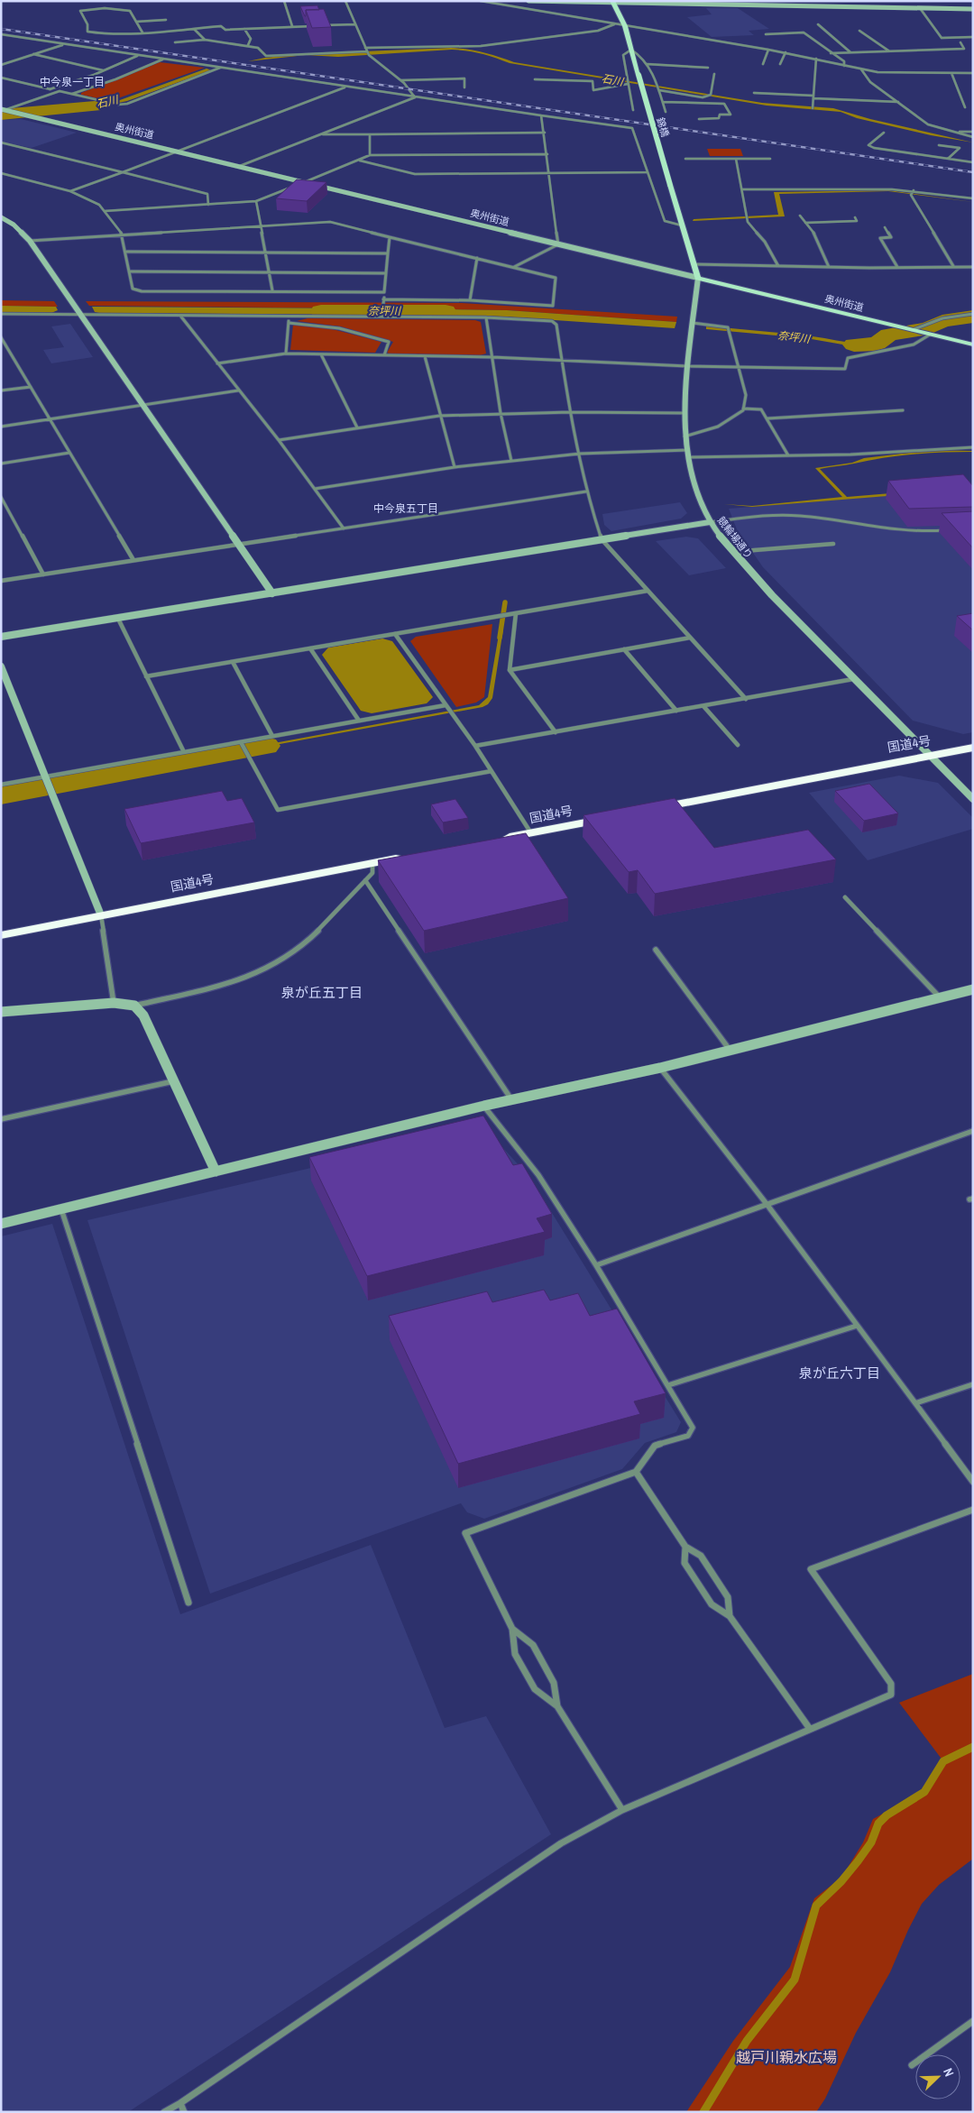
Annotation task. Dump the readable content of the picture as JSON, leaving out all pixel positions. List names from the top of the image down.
{
  "streets": {
    "highway": ["国道4号"],
    "main road": ["錦橋", "奥州街道", "競輪場通り"]
  },
  "crossings": [
    ["錦橋", "競輪場通り"],
    ["奥州街道", "競輪場通り"],
    ["競輪場通り", "国道4号"]
  ],
  "districts": [
    "中今泉一丁目",
    "中今泉五丁目",
    "泉が丘五丁目",
    "泉が丘六丁目"
  ],
  "water": ["石川", "奈坪川"],
  "parks": ["越戸川親水広場"],
  "north": "top right"
}
